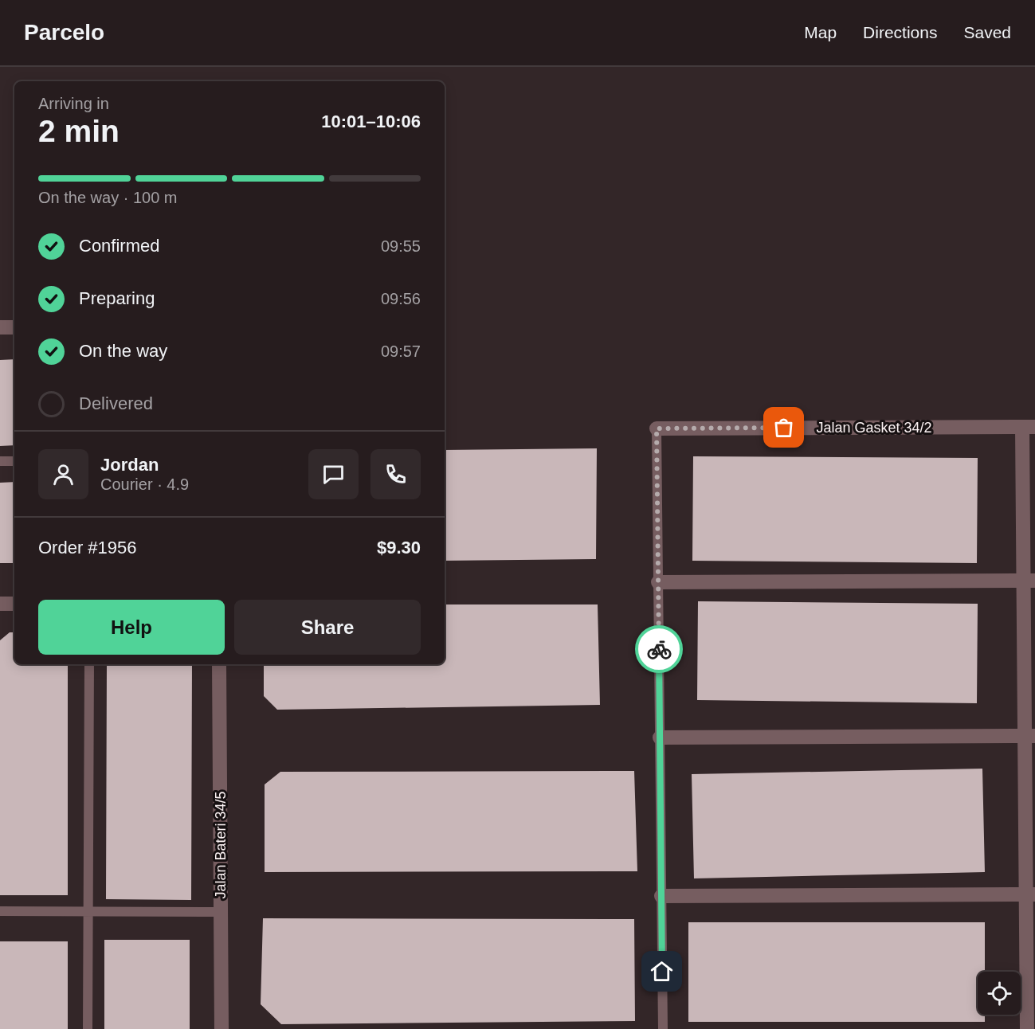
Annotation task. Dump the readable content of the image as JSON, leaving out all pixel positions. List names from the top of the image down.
{
  "streets": {
    "street": ["Jalan Gasket 34/2", "Jalan Bateri 34/5"]
  },
  "page": {
    "header": "Parcelo",
    "nav": ["Map", "Directions", "Saved"],
    "heading": ["2 min", "Arriving in", "10:01–10:06"],
    "panel": [
      "Jordan",
      "Courier · 4.9",
      "Order #1956",
      "$9.30"
    ],
    "bar": "On the way · 100 m",
    "list": [
      ["Confirmed", "09:55"],
      ["Preparing", "09:56"],
      ["On the way", "09:57"],
      "Delivered"
    ],
    "buttons": ["Help", "Share"]
  }
}
